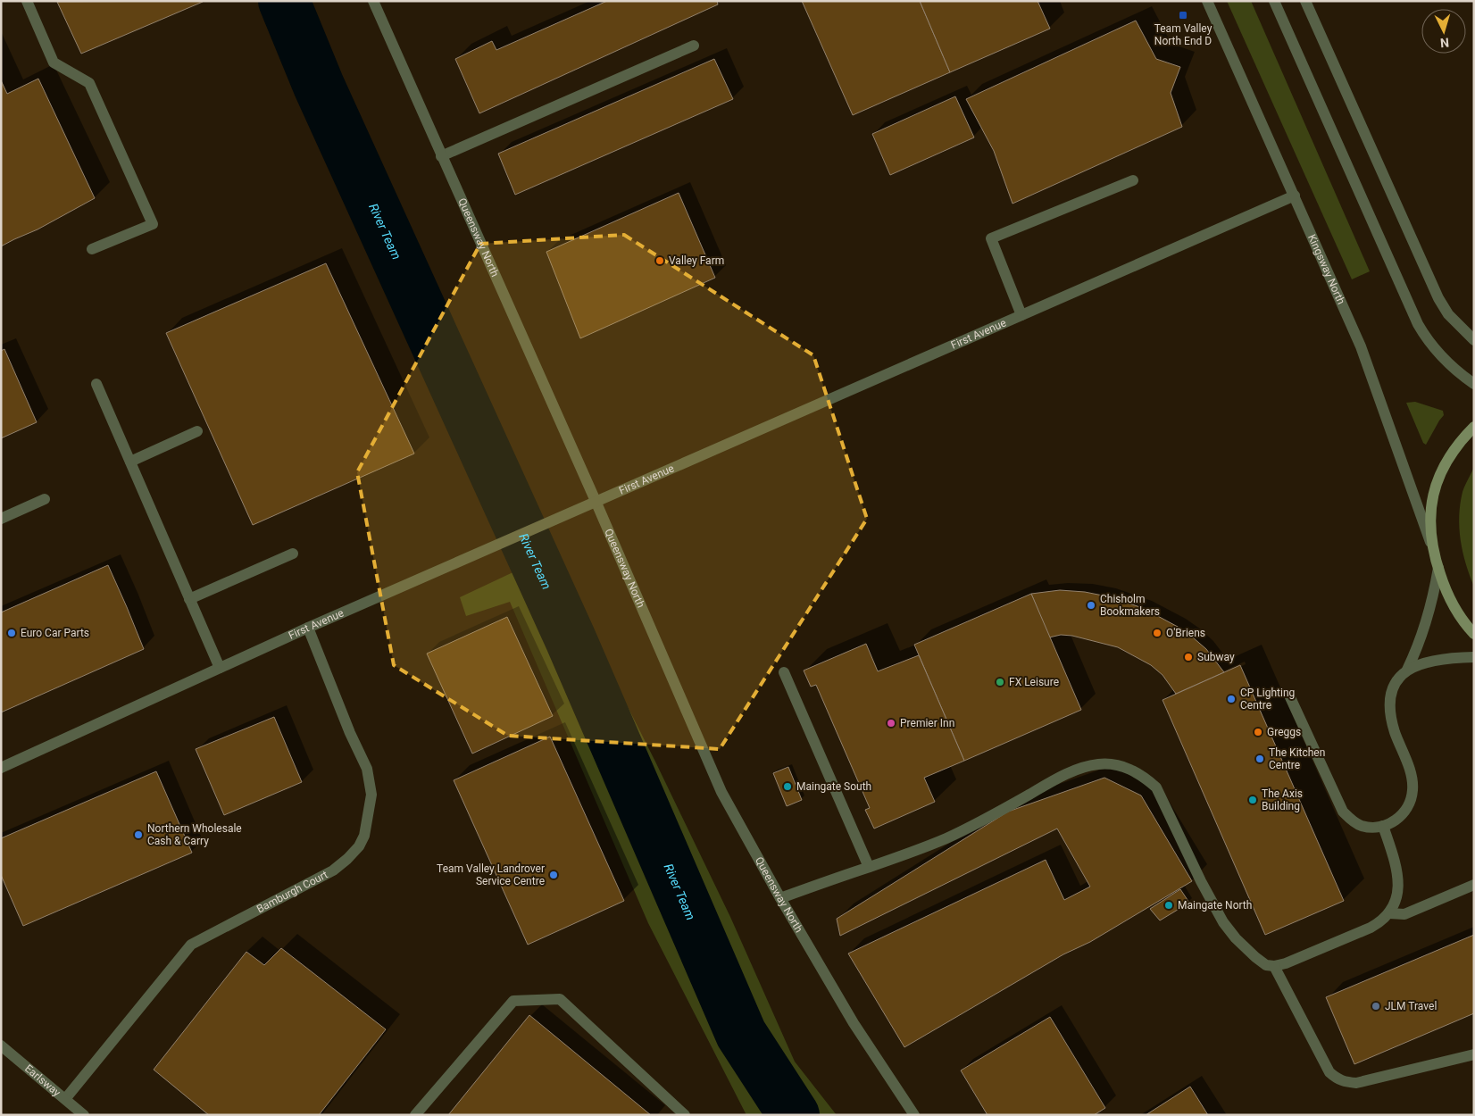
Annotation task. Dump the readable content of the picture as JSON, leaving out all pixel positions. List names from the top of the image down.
{
  "streets": {
    "street": [
      "Queensway North",
      "Kingsway North",
      "First Avenue",
      "Bamburgh Court",
      "Earlsway"
    ]
  },
  "crossings": [
    ["Queensway North", "First Avenue"],
    ["Kingsway North", "First Avenue"],
    ["First Avenue", "Bamburgh Court"],
    ["Bamburgh Court", "Earlsway"]
  ],
  "water": ["River Team"],
  "places": {
    "transit": ["Team Valley North End D"],
    "other": [
      "Valley Farm",
      "Chisholm Bookmakers",
      "Euro Car Parts",
      "O'Briens",
      "Subway",
      "FX Leisure",
      "CP Lighting Centre",
      "Premier Inn",
      "Greggs",
      "The Kitchen Centre",
      "Maingate South",
      "The Axis Building",
      "Northern Wholesale Cash & Carry",
      "Team Valley Landrover Service Centre",
      "Maingate North",
      "JLM Travel"
    ]
  },
  "north": "bottom"
}
